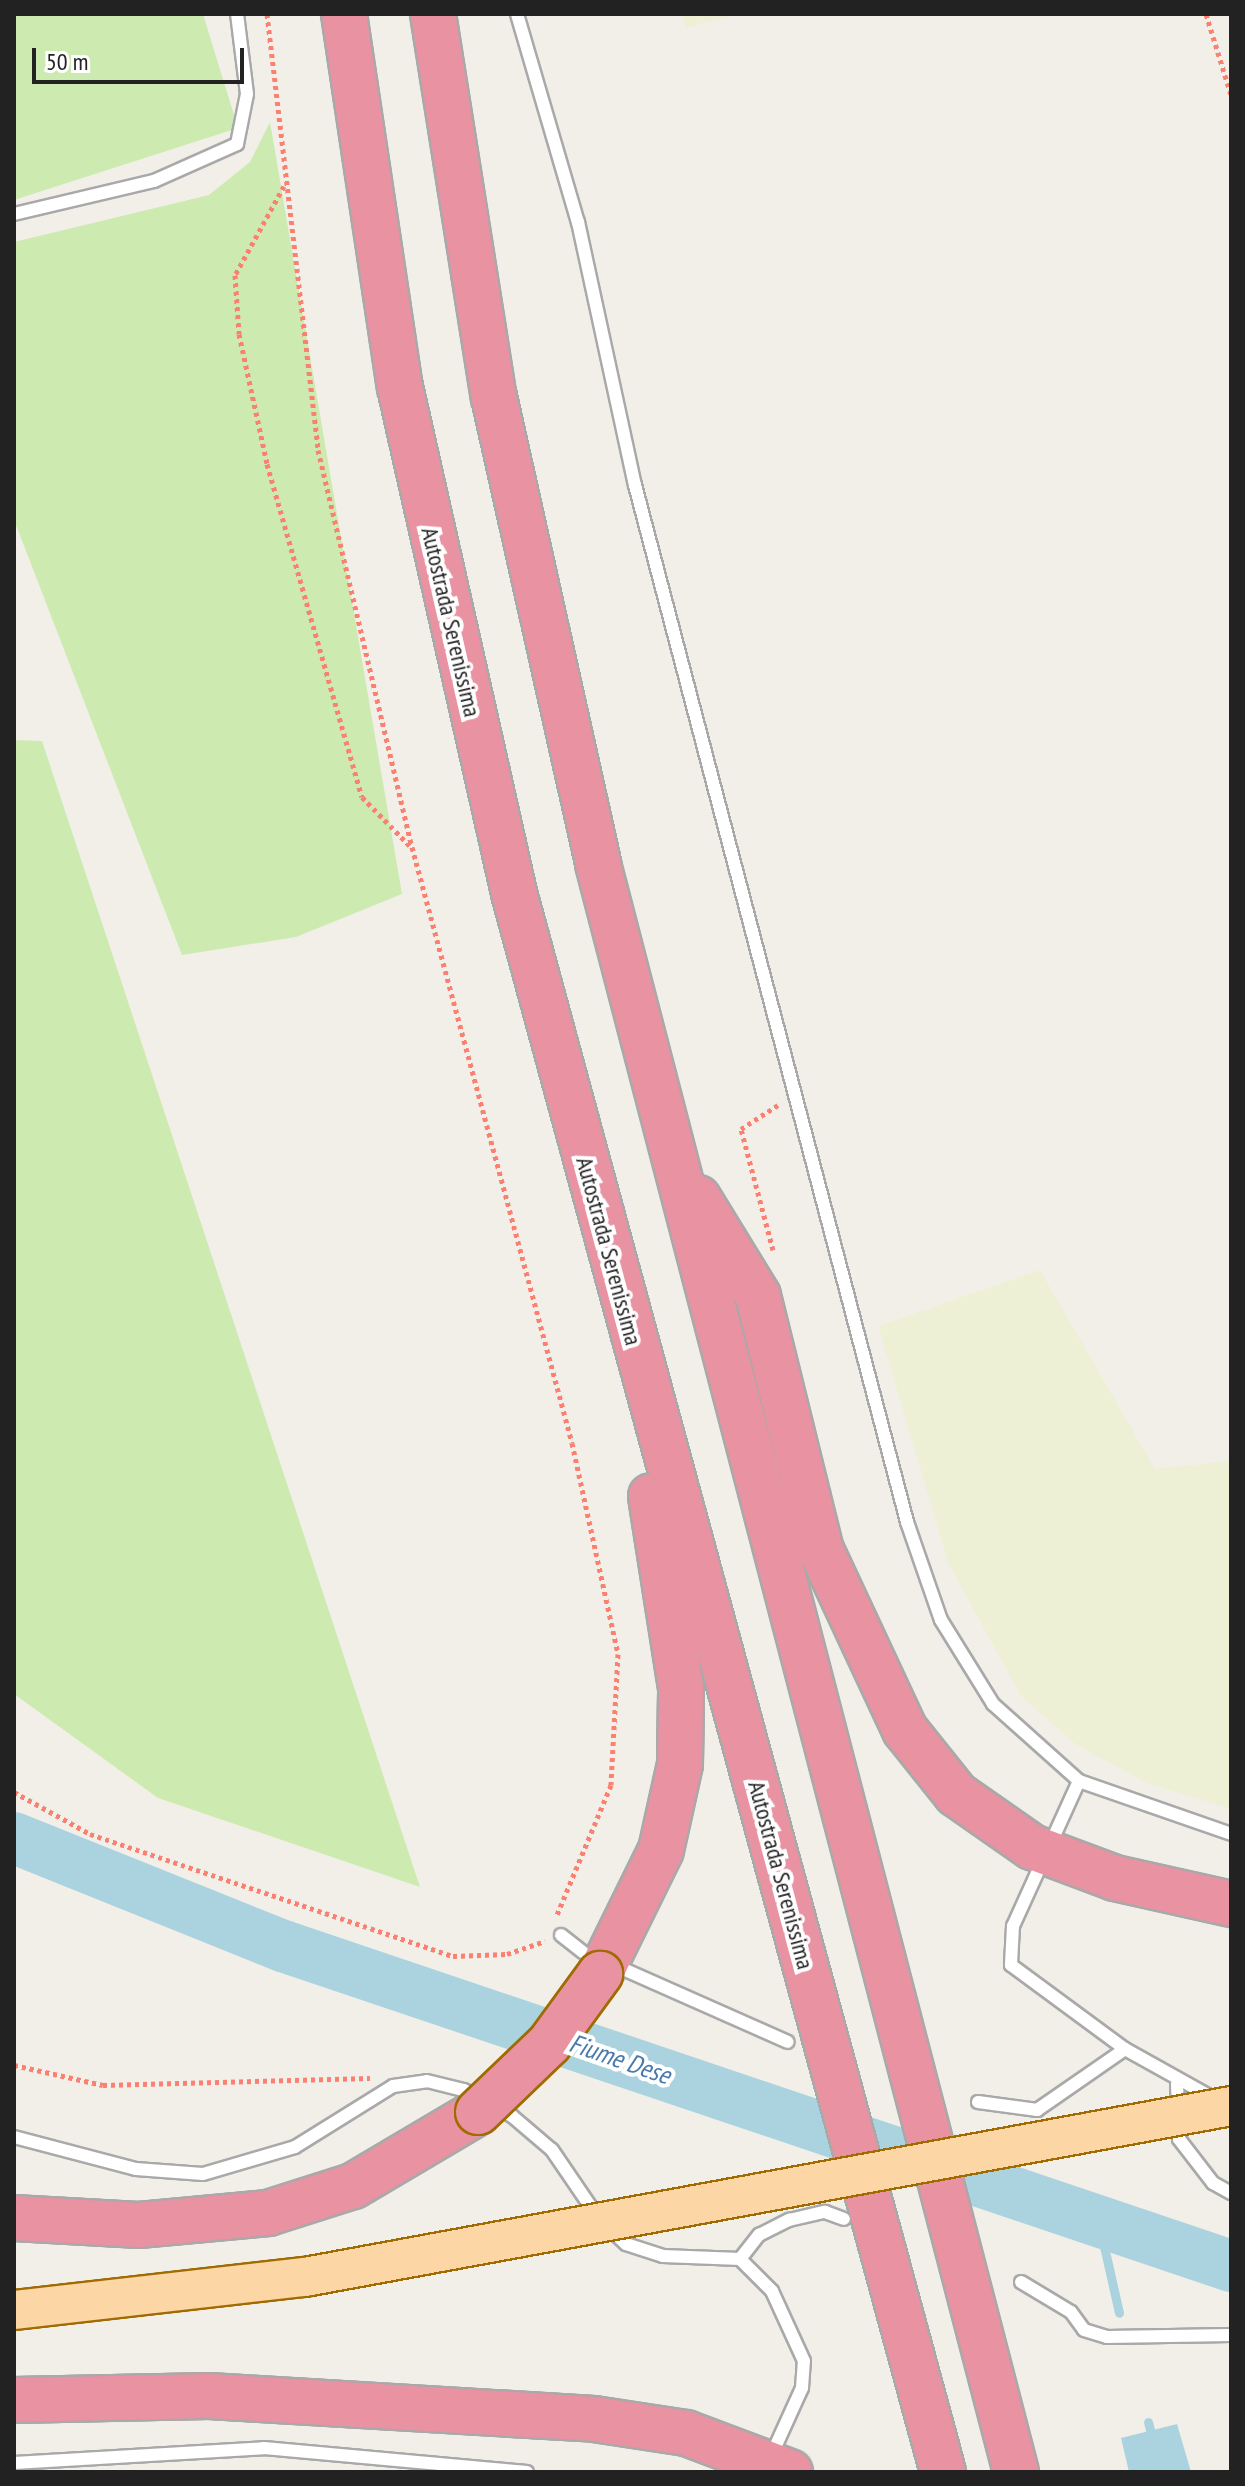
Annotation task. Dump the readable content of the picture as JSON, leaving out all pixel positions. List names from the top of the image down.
{
  "streets": {
    "highway": ["Autostrada Serenissima"]
  },
  "water": ["Fiume Dese"],
  "scale_bar": "50 m"
}
